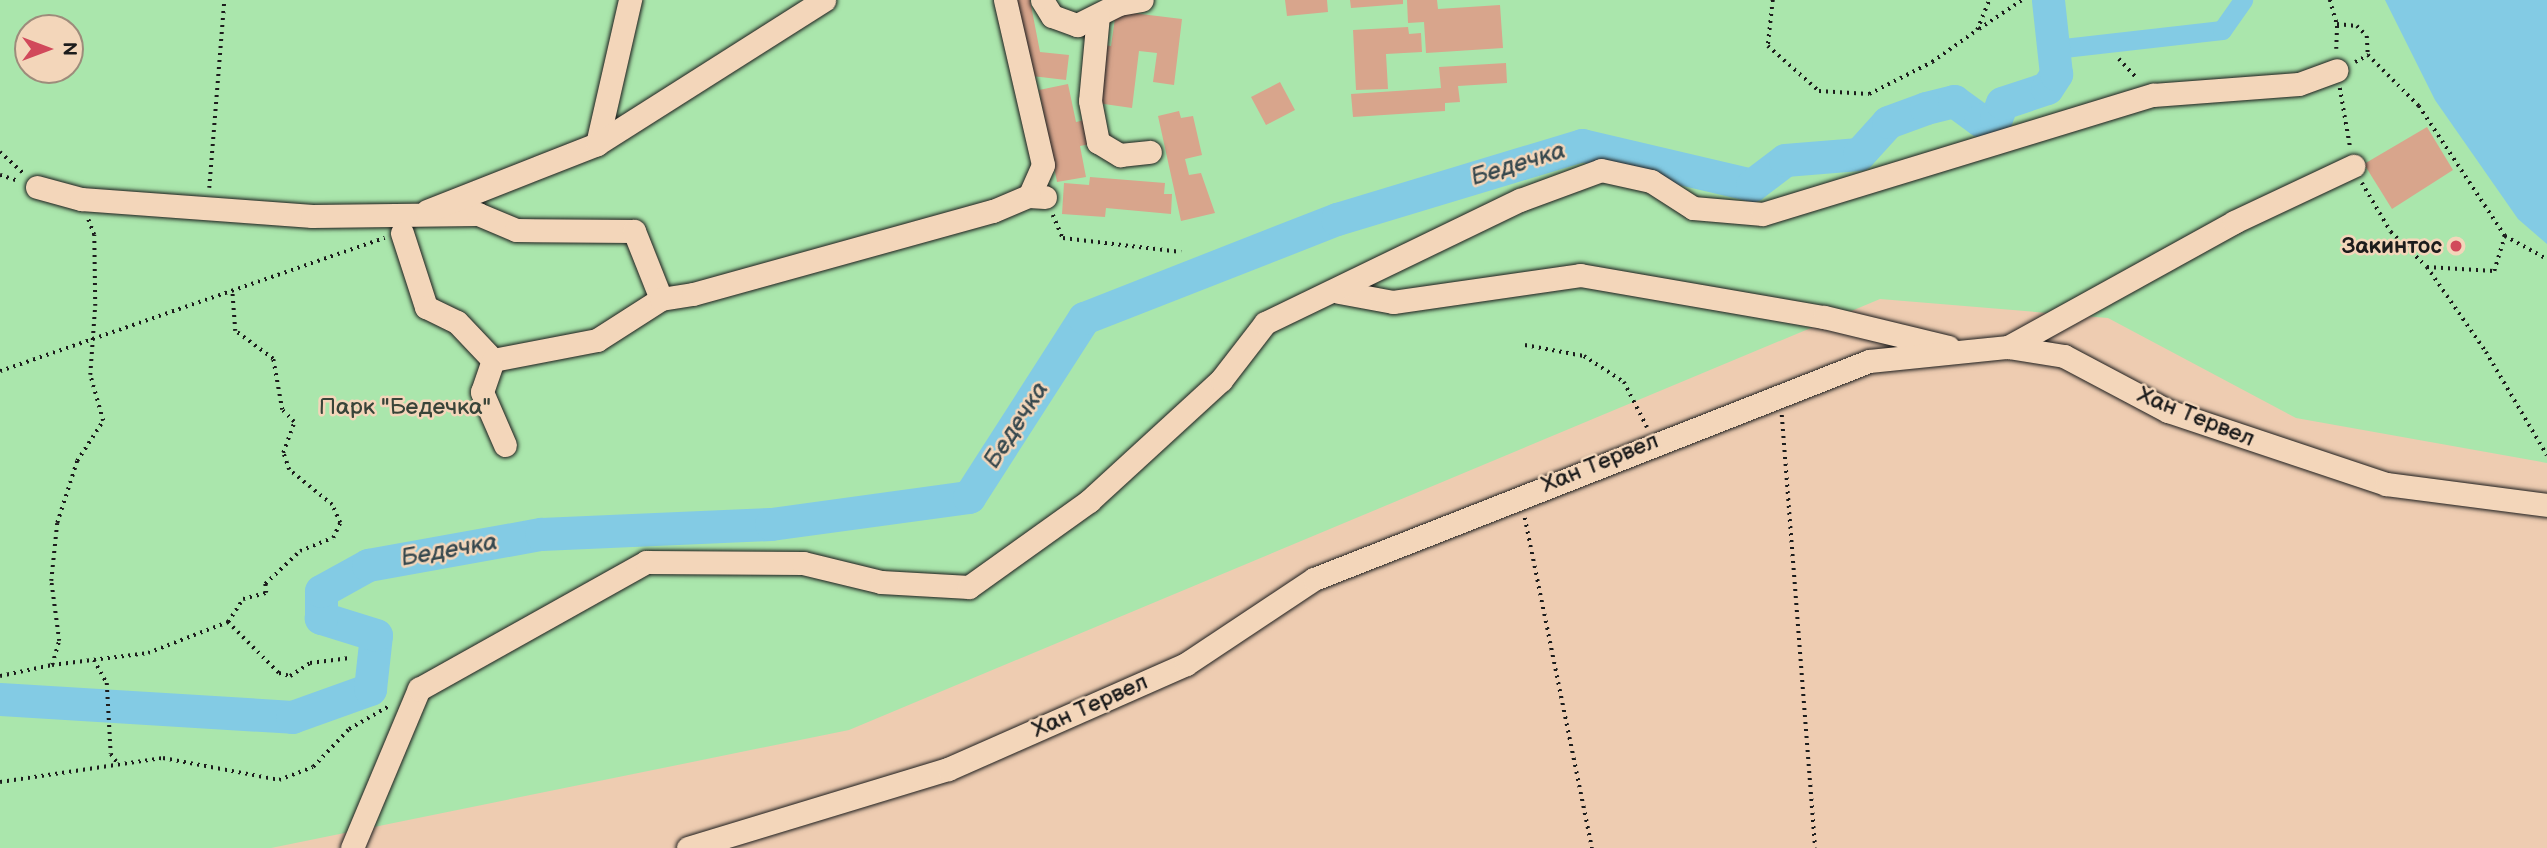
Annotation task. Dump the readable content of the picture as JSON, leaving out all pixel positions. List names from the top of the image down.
{
  "streets": {
    "street": ["Хан Тервел"]
  },
  "water": ["Бедечка"],
  "parks": ["Парк \"Бедечка\""],
  "places": ["Закинтос"],
  "north": "right"
}
